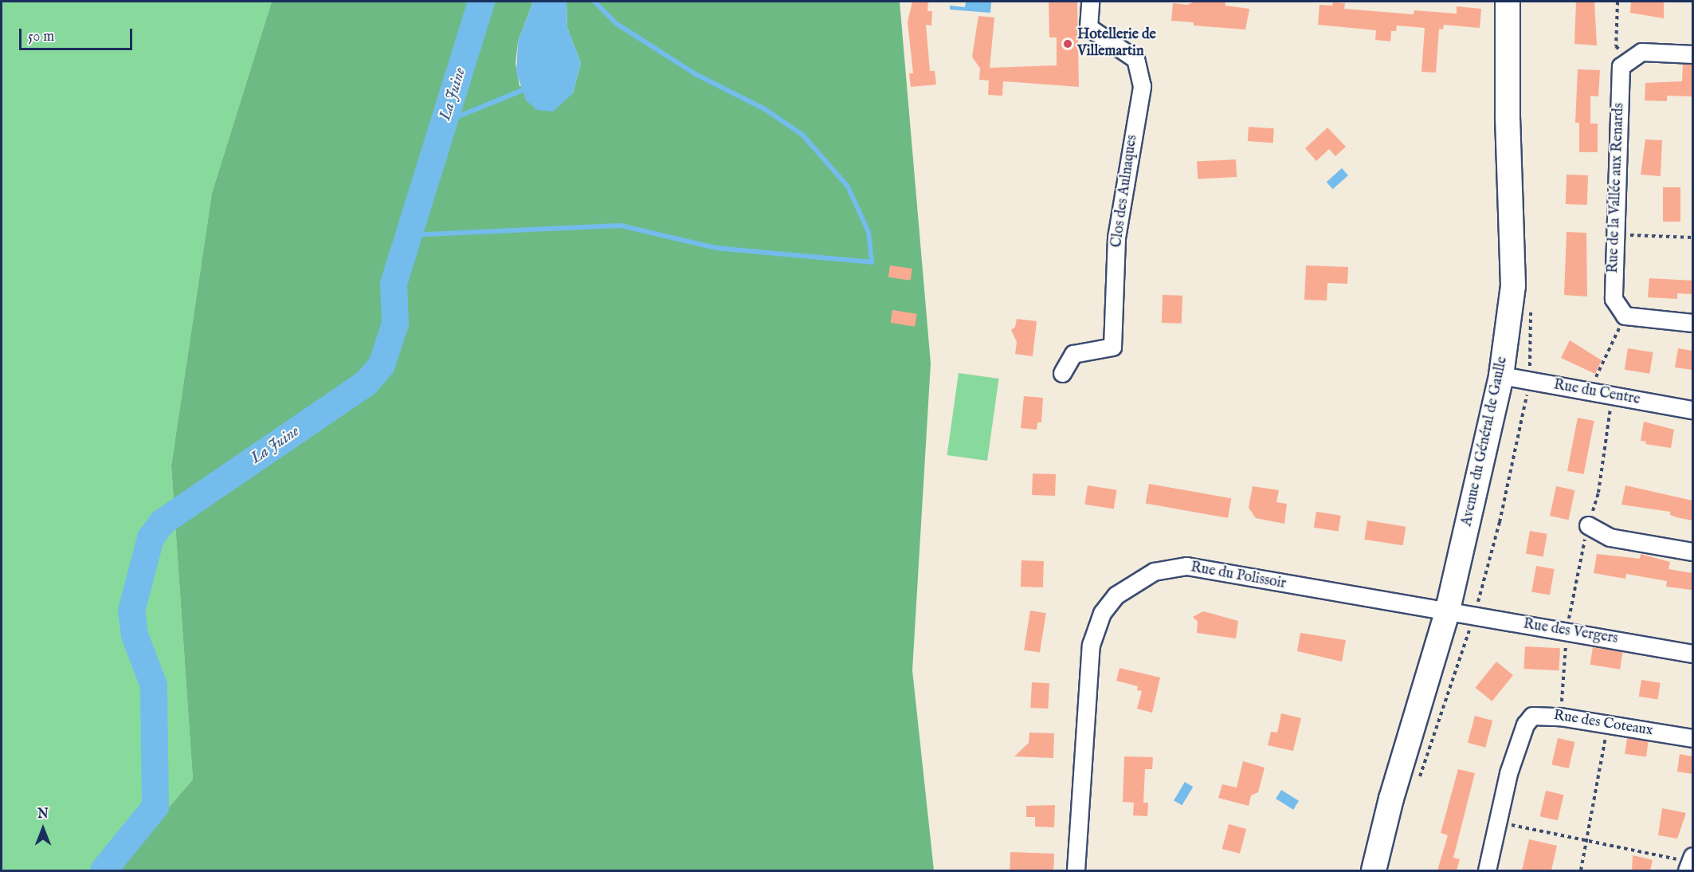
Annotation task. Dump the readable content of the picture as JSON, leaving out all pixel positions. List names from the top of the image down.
{
  "streets": {
    "main road": ["Avenue du Général de Gaulle"],
    "street": [
      "Rue de la Vallée aux Renards",
      "Clos des Aulnaques",
      "Rue du Centre",
      "Rue du Polissoir",
      "Rue des Vergers",
      "Rue des Coteaux"
    ]
  },
  "crossings": [
    ["Rue du Centre", "Avenue du Général de Gaulle"],
    ["Avenue du Général de Gaulle", "Rue du Polissoir"],
    ["Avenue du Général de Gaulle", "Rue des Vergers"],
    ["Rue du Polissoir", "Rue des Vergers"]
  ],
  "water": ["La Juine"],
  "places": ["Hotellerie de Villemartin"],
  "scale_bar": "50 m",
  "north": "top"
}
